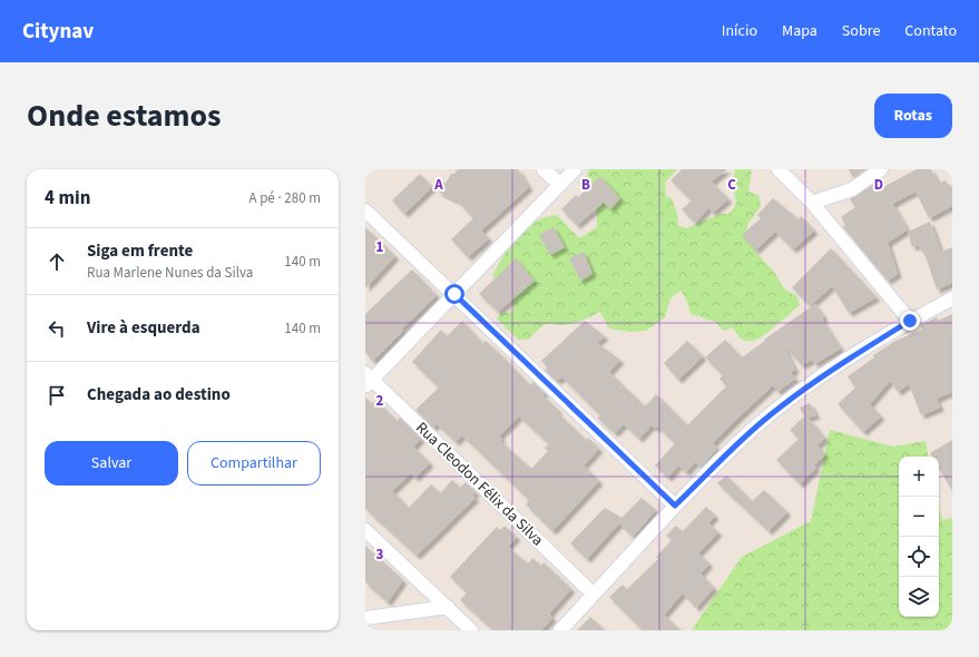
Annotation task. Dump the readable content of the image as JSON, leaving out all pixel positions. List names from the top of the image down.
{
  "streets": {
    "street": ["Rua Cleodon Félix da Silva"]
  },
  "page": {
    "header": "Citynav",
    "nav": [
      "Início",
      "Mapa",
      "Sobre",
      "Contato"
    ],
    "title": "Onde estamos",
    "buttons": [
      "Rotas",
      ["Salvar", "Compartilhar"]
    ],
    "heading": ["4 min", "A pé · 280 m"],
    "list": [
      ["Siga em frente", "Rua Marlene Nunes da Silva", "140 m"],
      ["Vire à esquerda", "140 m"],
      "Chegada ao destino"
    ],
    "map_buttons": ["+", "−"]
  },
  "grid": {
    "columns": [
      "A",
      "B",
      "C",
      "D"
    ],
    "rows": ["1", "2", "3"]
  }
}
